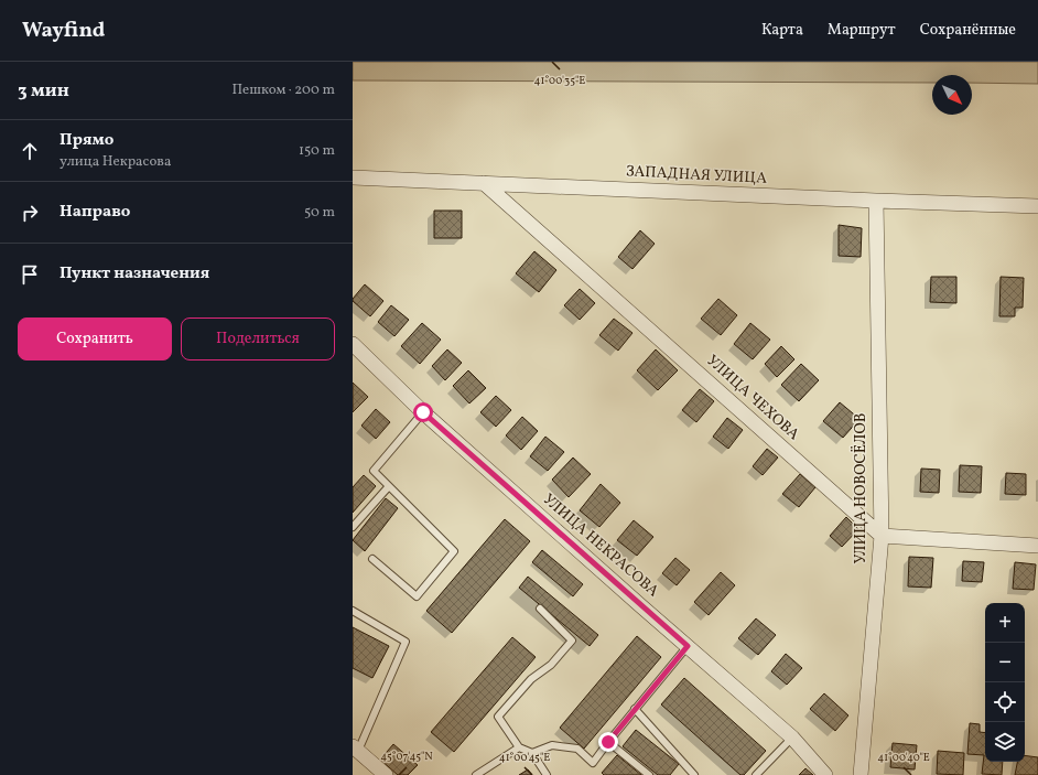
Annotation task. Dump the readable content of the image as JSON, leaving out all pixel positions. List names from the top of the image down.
{
  "streets": {
    "street": [
      "ЗАПАДНАЯ УЛИЦА",
      "УЛИЦА ЧЕХОВА",
      "УЛИЦА НОВОСЁЛОВ",
      "УЛИЦА НЕКРАСОВА"
    ]
  },
  "crossings": [
    ["ЗАПАДНАЯ УЛИЦА", "УЛИЦА ЧЕХОВА"],
    ["ЗАПАДНАЯ УЛИЦА", "УЛИЦА НОВОСЁЛОВ"],
    ["УЛИЦА ЧЕХОВА", "УЛИЦА НОВОСЁЛОВ"]
  ],
  "north": "bottom right",
  "page": {
    "header": "Wayfind",
    "nav": ["Карта", "Маршрут", "Сохранённые"],
    "heading": ["3 мин", "Пешком · 200 m"],
    "list": [
      ["Прямо", "улица Некрасова", "150 m"],
      ["Направо", "50 m"],
      "Пункт назначения"
    ],
    "buttons": ["Сохранить", "Поделиться"],
    "map_buttons": ["+", "−"]
  },
  "coordinates": [
    "41°00'35\"E",
    "45°07'45\"N",
    "41°00'45\"E",
    "41°00'40\"E"
  ]
}
